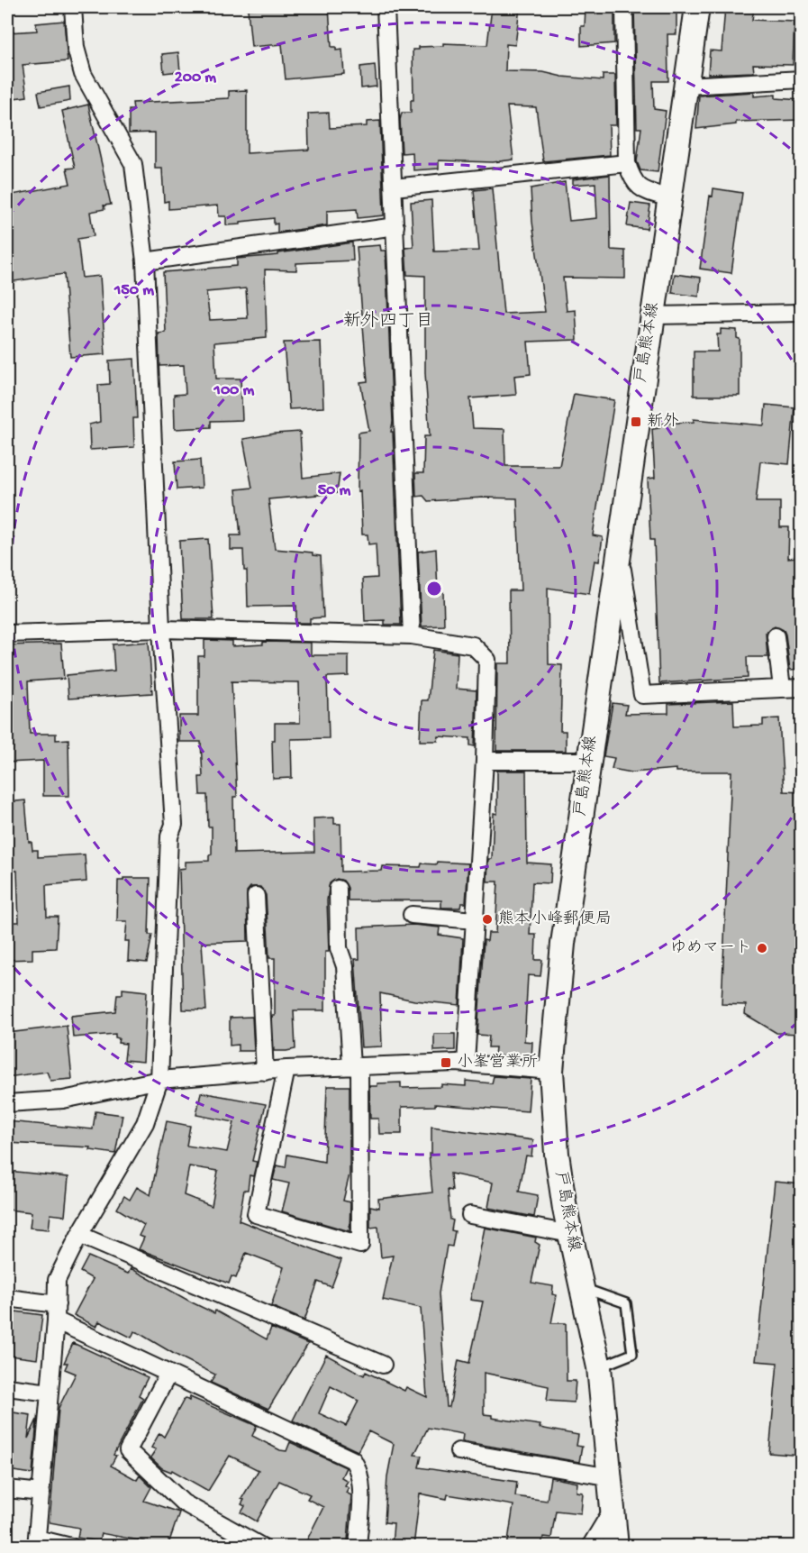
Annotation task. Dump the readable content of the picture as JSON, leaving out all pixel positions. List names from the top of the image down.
{
  "streets": {
    "main road": ["戸島熊本線"]
  },
  "districts": ["新外四丁目"],
  "places": {
    "transit": ["新外", "小峯営業所"],
    "other": ["熊本小峰郵便局", "ゆめマート"]
  },
  "rings": [
    "200 m",
    "150 m",
    "100 m",
    "50 m"
  ]
}
